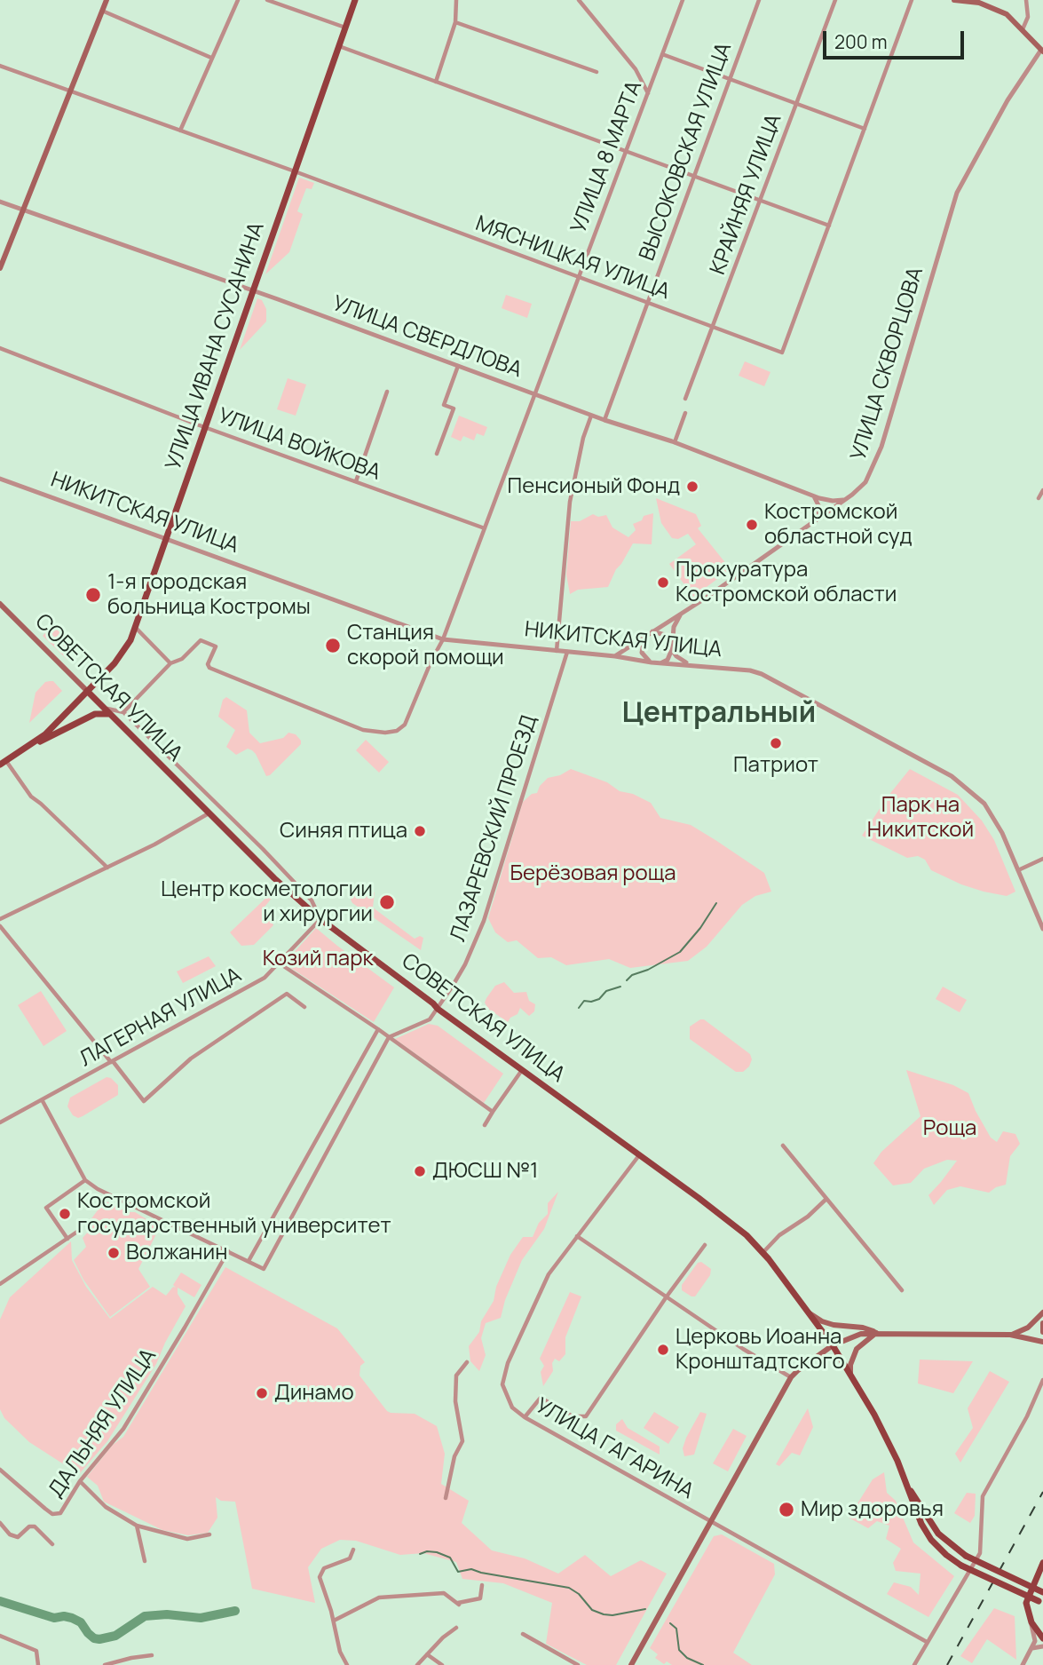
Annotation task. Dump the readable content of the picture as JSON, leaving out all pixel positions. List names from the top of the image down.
{
  "streets": {
    "main road": ["УЛИЦА ИВАНА СУСАНИНА", "СОВЕТСКАЯ УЛИЦА"],
    "street": [
      "ВЫСОКОВСКАЯ УЛИЦА",
      "УЛИЦА 8 МАРТА",
      "КРАЙНЯЯ УЛИЦА",
      "МЯСНИЦКАЯ УЛИЦА",
      "УЛИЦА СВЕРДЛОВА",
      "УЛИЦА СКВОРЦОВА",
      "УЛИЦА ВОЙКОВА",
      "НИКИТСКАЯ УЛИЦА",
      "ЛАЗАРЕВСКИЙ ПРОЕЗД",
      "ЛАГЕРНАЯ УЛИЦА",
      "ДАЛЬНЯЯ УЛИЦА",
      "УЛИЦА ГАГАРИНА"
    ]
  },
  "crossings": [
    ["ВЫСОКОВСКАЯ УЛИЦА", "МЯСНИЦКАЯ УЛИЦА"],
    ["ВЫСОКОВСКАЯ УЛИЦА", "УЛИЦА СВЕРДЛОВА"],
    ["УЛИЦА 8 МАРТА", "МЯСНИЦКАЯ УЛИЦА"],
    ["УЛИЦА 8 МАРТА", "УЛИЦА СВЕРДЛОВА"],
    ["УЛИЦА 8 МАРТА", "УЛИЦА ВОЙКОВА"],
    ["УЛИЦА 8 МАРТА", "НИКИТСКАЯ УЛИЦА"],
    ["КРАЙНЯЯ УЛИЦА", "МЯСНИЦКАЯ УЛИЦА"],
    ["МЯСНИЦКАЯ УЛИЦА", "УЛИЦА ИВАНА СУСАНИНА"],
    ["УЛИЦА СВЕРДЛОВА", "УЛИЦА ИВАНА СУСАНИНА"],
    ["УЛИЦА СВЕРДЛОВА", "УЛИЦА СКВОРЦОВА"],
    ["УЛИЦА ИВАНА СУСАНИНА", "УЛИЦА ВОЙКОВА"],
    ["УЛИЦА ИВАНА СУСАНИНА", "НИКИТСКАЯ УЛИЦА"],
    ["УЛИЦА ИВАНА СУСАНИНА", "СОВЕТСКАЯ УЛИЦА"],
    ["УЛИЦА СКВОРЦОВА", "НИКИТСКАЯ УЛИЦА"],
    ["НИКИТСКАЯ УЛИЦА", "ЛАЗАРЕВСКИЙ ПРОЕЗД"],
    ["СОВЕТСКАЯ УЛИЦА", "ЛАЗАРЕВСКИЙ ПРОЕЗД"],
    ["СОВЕТСКАЯ УЛИЦА", "ЛАГЕРНАЯ УЛИЦА"],
    ["СОВЕТСКАЯ УЛИЦА", "УЛИЦА ГАГАРИНА"]
  ],
  "districts": ["Центральный"],
  "parks": [
    "Парк на Никитской",
    "Берёзовая роща",
    "Козий парк",
    "Роща"
  ],
  "places": [
    "Пенсионый Фонд",
    "Костромской областной суд",
    "Прокуратура Костромской области",
    "1-я городская больница Костромы",
    "Станция скорой помощи",
    "Патриот",
    "Синяя птица",
    "Центр косметологии и хирургии",
    "ДЮСШ №1",
    "Костромской государственный университет",
    "Волжанин",
    "Церковь Иоанна Кронштадтского",
    "Динамо",
    "Мир здоровья"
  ],
  "scale_bar": "200 m"
}
